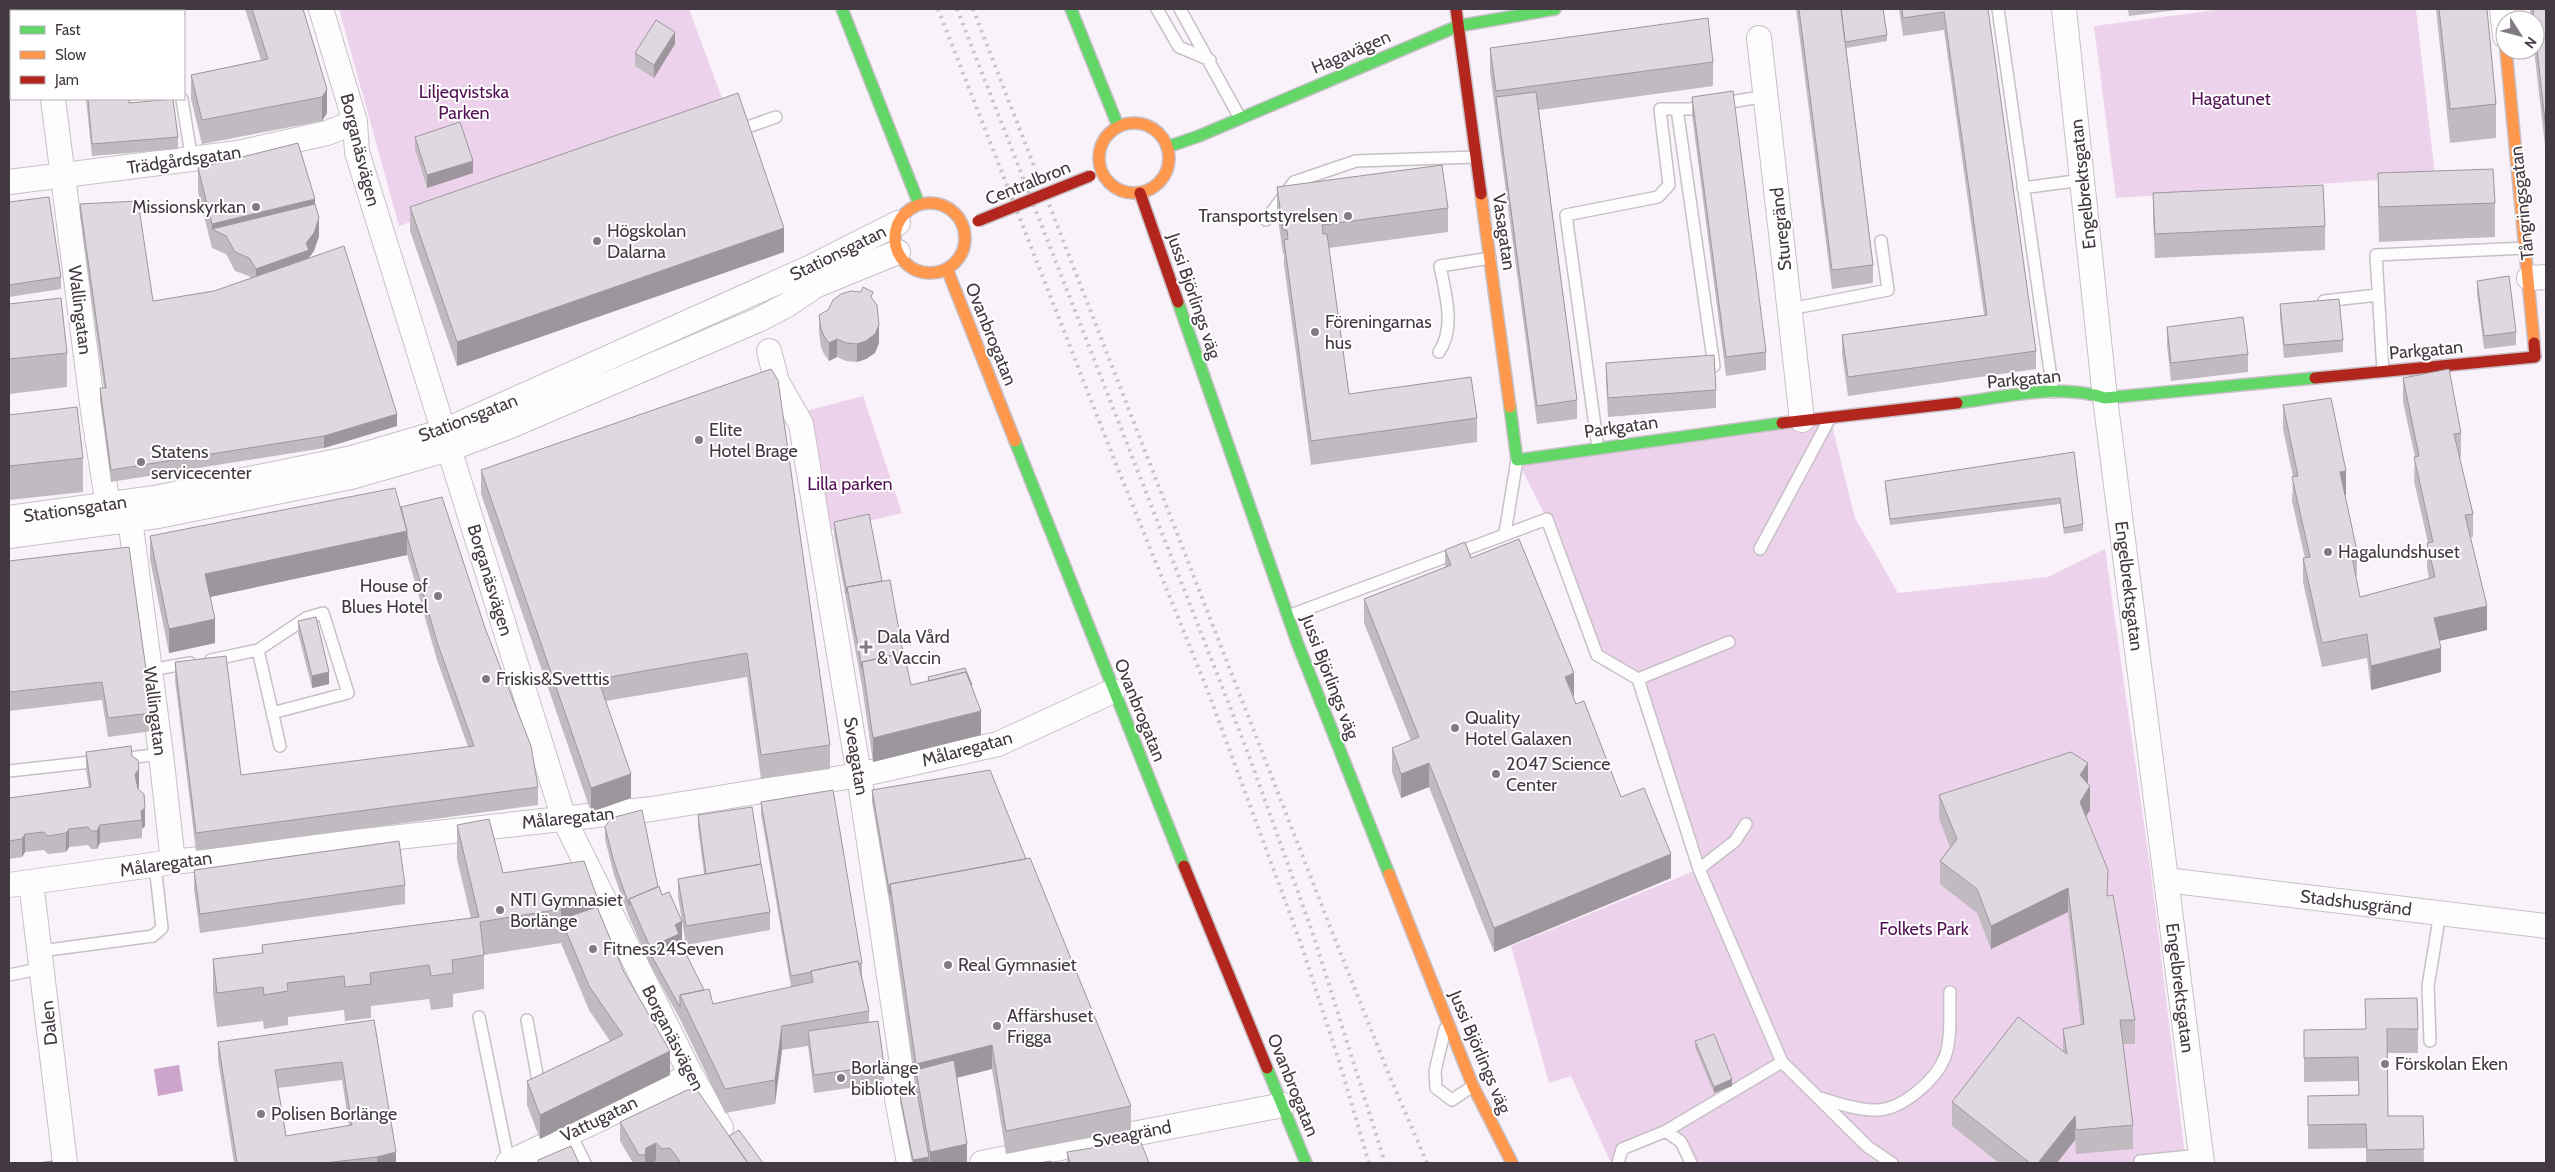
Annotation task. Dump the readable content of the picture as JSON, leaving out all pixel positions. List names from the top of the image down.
{
  "streets": {
    "street": [
      "Hagavägen",
      "Borganäsvägen",
      "Trädgårdsgatan",
      "Centralbron",
      "Engelbrektsgatan",
      "Tångringsgatan",
      "Sturegränd",
      "Vasagatan",
      "Stationsgatan",
      "Jussi Björlings väg",
      "Wallingatan",
      "Ovanbrogatan",
      "Parkgatan",
      "Målaregatan",
      "Sveagatan",
      "Stadshusgränd",
      "Dalen",
      "Vattugatan",
      "Sveagränd"
    ]
  },
  "crossings": [
    ["Hagavägen", "Centralbron"],
    ["Hagavägen", "Vasagatan"],
    ["Hagavägen", "Jussi Björlings väg"],
    ["Borganäsvägen", "Trädgårdsgatan"],
    ["Borganäsvägen", "Stationsgatan"],
    ["Borganäsvägen", "Målaregatan"],
    ["Borganäsvägen", "Vattugatan"],
    ["Trädgårdsgatan", "Wallingatan"],
    ["Centralbron", "Stationsgatan"],
    ["Centralbron", "Jussi Björlings väg"],
    ["Centralbron", "Ovanbrogatan"],
    ["Engelbrektsgatan", "Parkgatan"],
    ["Engelbrektsgatan", "Stadshusgränd"],
    ["Tångringsgatan", "Parkgatan"],
    ["Sturegränd", "Parkgatan"],
    ["Vasagatan", "Parkgatan"],
    ["Stationsgatan", "Wallingatan"],
    ["Stationsgatan", "Ovanbrogatan"],
    ["Wallingatan", "Målaregatan"],
    ["Ovanbrogatan", "Målaregatan"],
    ["Ovanbrogatan", "Sveagränd"],
    ["Målaregatan", "Sveagatan"],
    ["Målaregatan", "Dalen"]
  ],
  "parks": [
    "Liljeqvistska Parken",
    "Hagatunet",
    "Lilla parken",
    "Folkets Park"
  ],
  "places": {
    "other": [
      "Missionskyrkan",
      "Transportstyrelsen",
      "Högskolan Dalarna",
      "Föreningarnas hus",
      "Elite Hotel Brage",
      "Statens servicecenter",
      "Hagalundshuset",
      "House of Blues Hotel",
      "Friskis&Svetttis",
      "Quality Hotel Galaxen",
      "2047 Science Center",
      "NTI Gymnasiet Borlänge",
      "Fitness24Seven",
      "Real Gymnasiet",
      "Affärshuset Frigga",
      "Förskolan Eken",
      "Borlänge bibliotek",
      "Polisen Borlänge"
    ],
    "health": ["Dala Vård & Vaccin"]
  },
  "legend": ["Fast", "Slow", "Jam"],
  "north": "bottom right"
}
